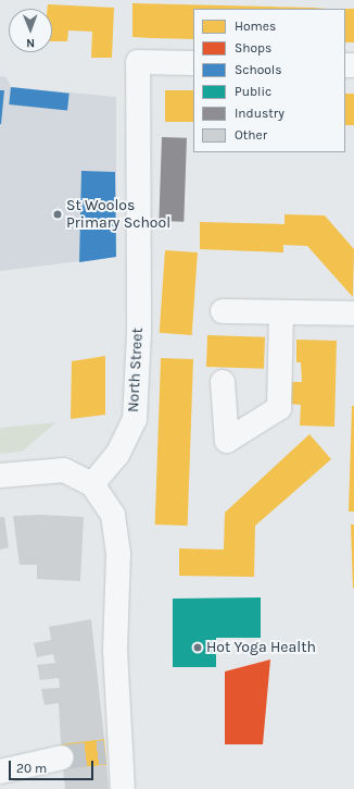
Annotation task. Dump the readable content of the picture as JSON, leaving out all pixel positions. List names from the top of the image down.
{
  "streets": {
    "street": ["North Street"]
  },
  "places": ["St Woolos Primary School", "Hot Yoga Health"],
  "legend": [
    "Homes",
    "Shops",
    "Schools",
    "Public",
    "Industry",
    "Other"
  ],
  "scale_bar": "20 m",
  "north": "bottom"
}
